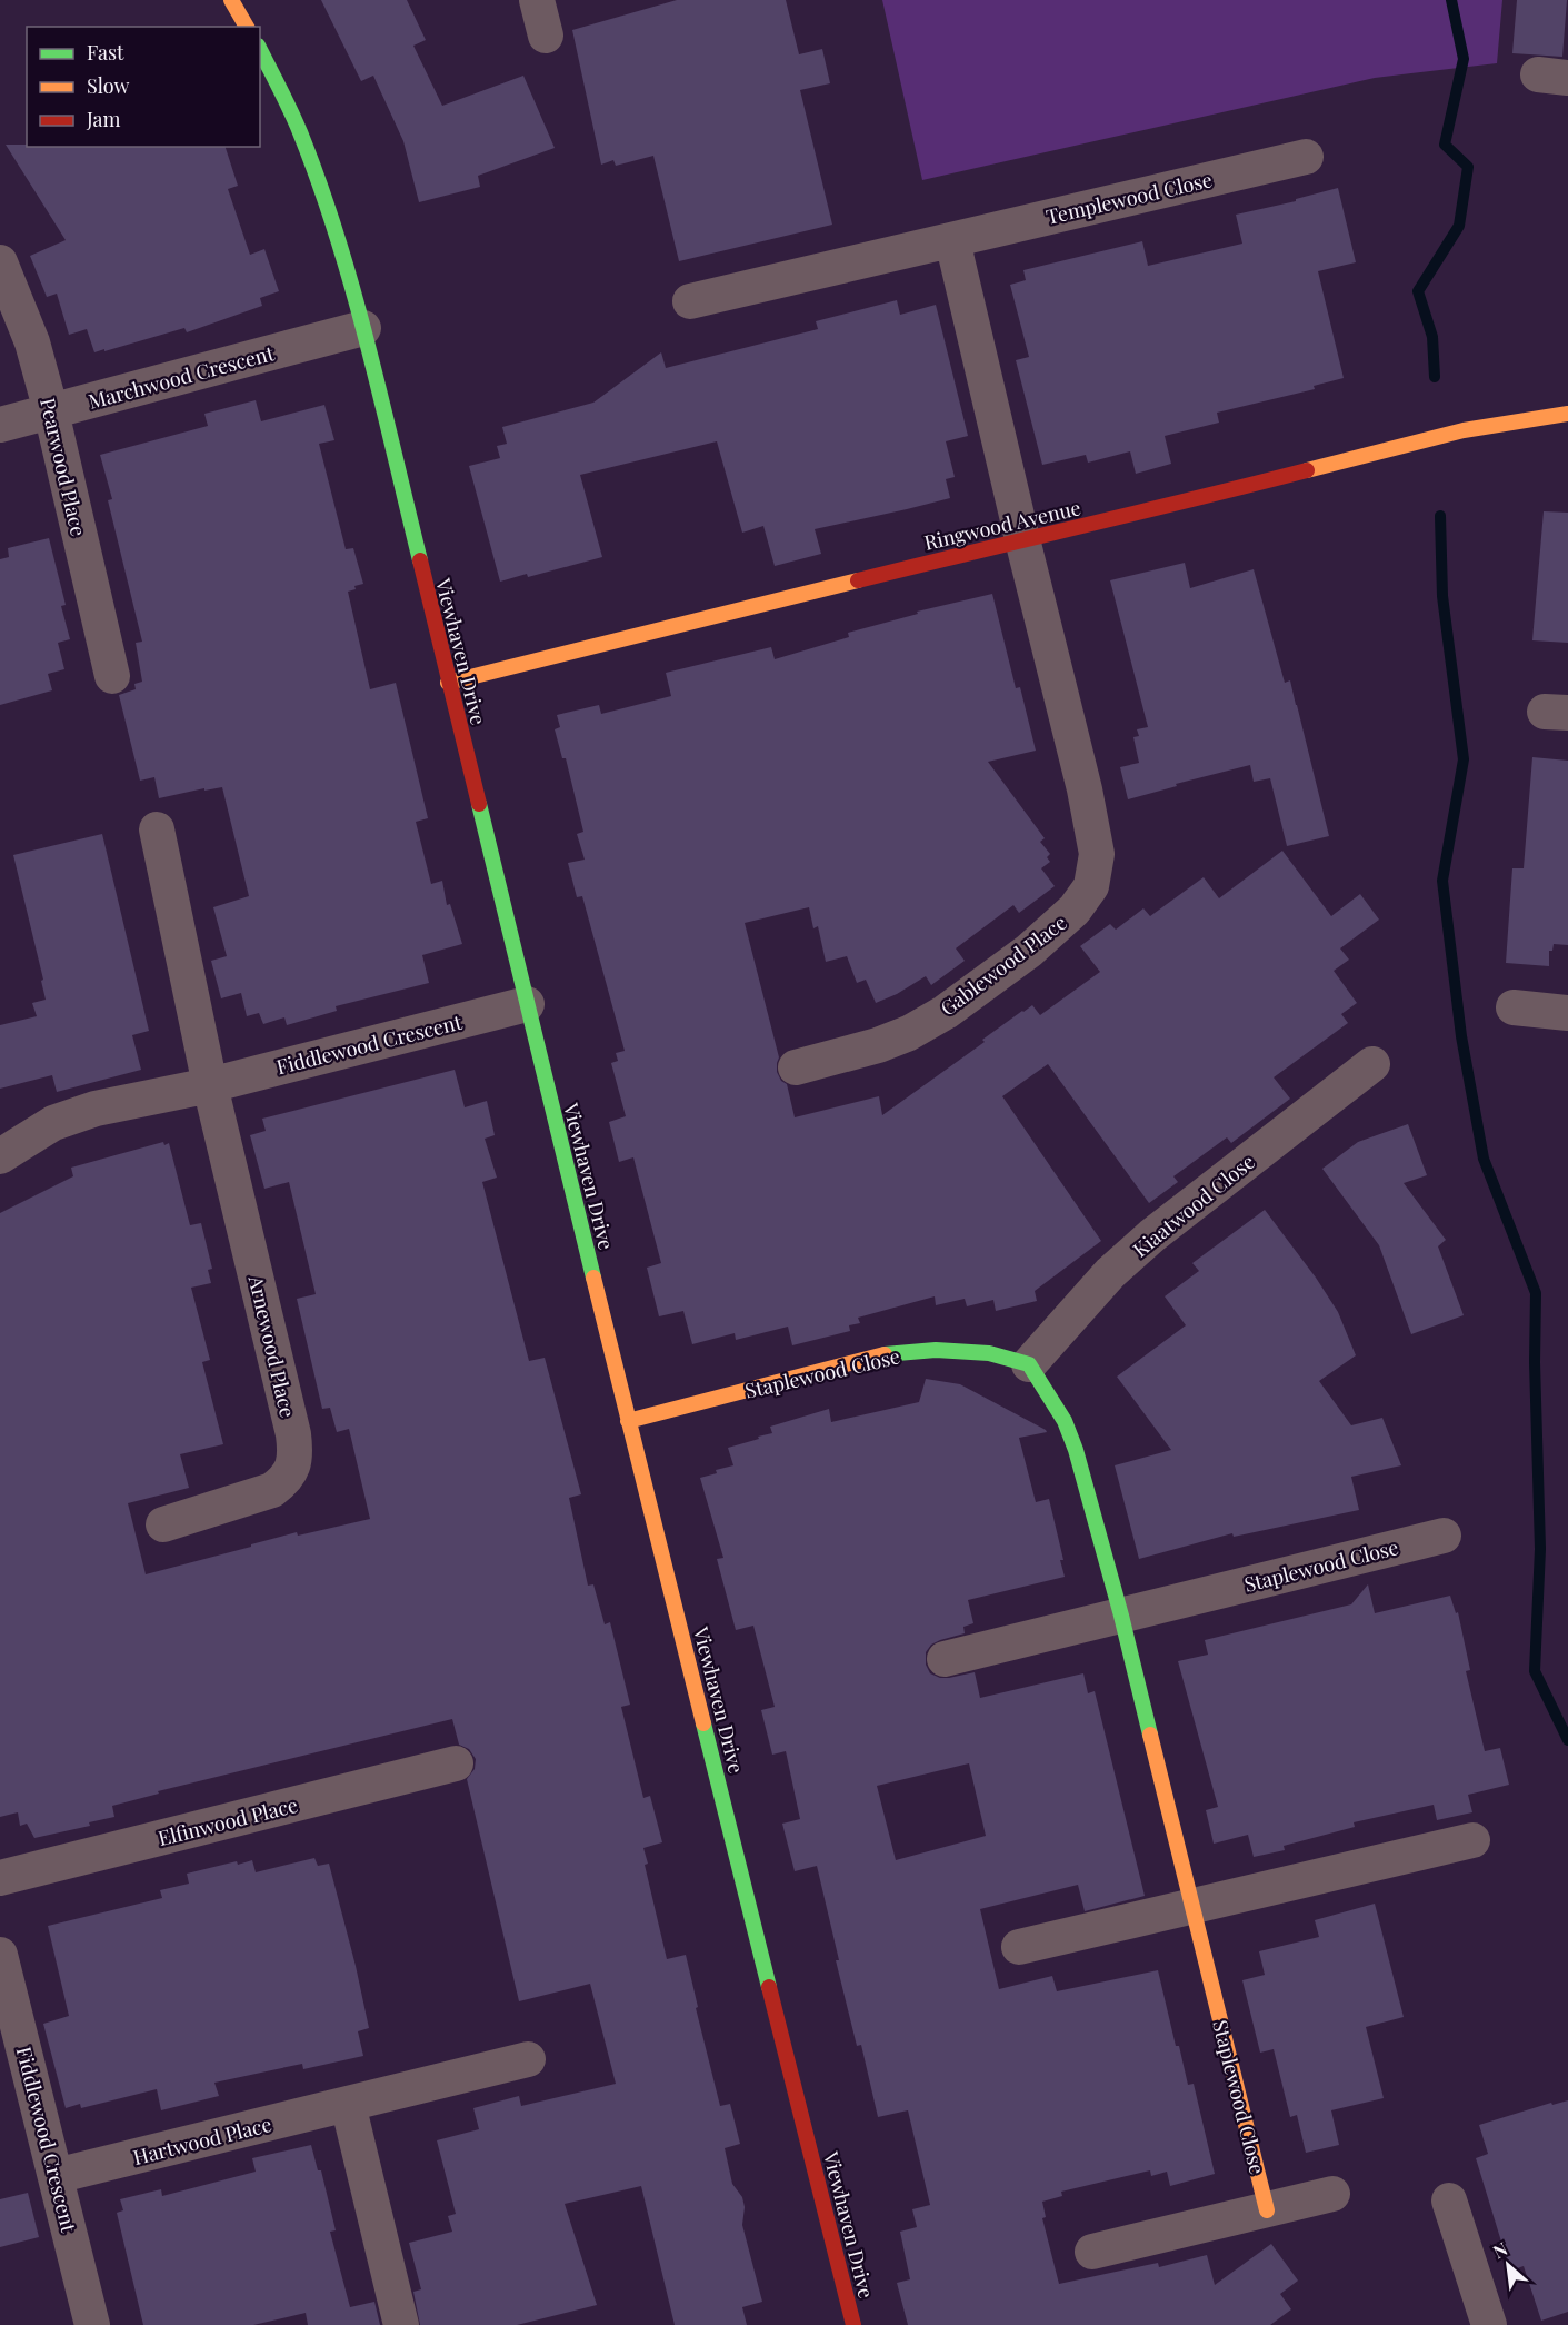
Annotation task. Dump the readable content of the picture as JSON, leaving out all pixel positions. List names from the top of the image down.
{
  "streets": {
    "street": [
      "Templewood Close",
      "Marchwood Crescent",
      "Pearwood Place",
      "Ringwood Avenue",
      "Viewhaven Drive",
      "Gablewood Place",
      "Fiddlewood Crescent",
      "Kiaatwood Close",
      "Arnewood Place",
      "Staplewood Close",
      "Elfinwood Place",
      "Hartwood Place"
    ]
  },
  "crossings": [
    ["Marchwood Crescent", "Pearwood Place"],
    ["Marchwood Crescent", "Viewhaven Drive"],
    ["Ringwood Avenue", "Viewhaven Drive"],
    ["Ringwood Avenue", "Gablewood Place"],
    ["Viewhaven Drive", "Fiddlewood Crescent"],
    ["Viewhaven Drive", "Staplewood Close"],
    ["Fiddlewood Crescent", "Arnewood Place"],
    ["Fiddlewood Crescent", "Hartwood Place"],
    ["Kiaatwood Close", "Staplewood Close"]
  ],
  "legend": ["Fast", "Slow", "Jam"],
  "north": "top left"
}
